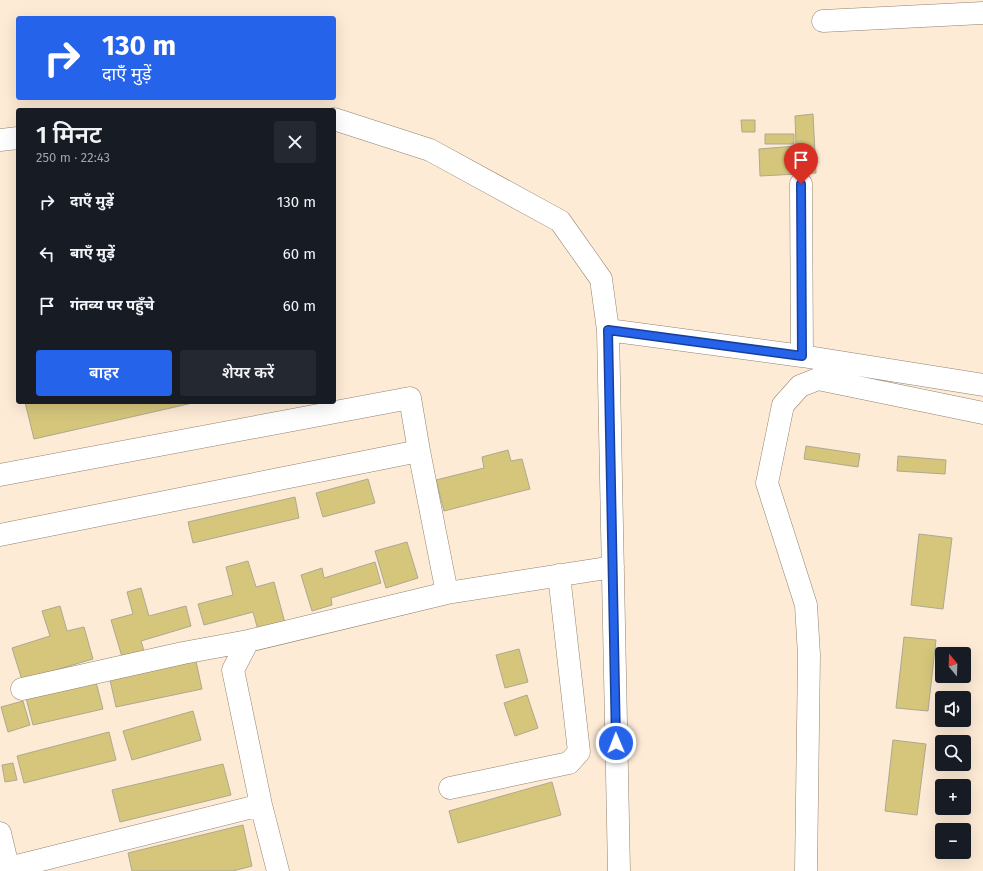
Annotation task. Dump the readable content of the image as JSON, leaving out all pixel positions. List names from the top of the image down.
{
  "north": "top",
  "page": {
    "turn": ["130 m", "दाएँ मुड़ें"],
    "heading": ["1 मिनट", "250 m · 22:43"],
    "list": [
      {
        "name": "दाएँ मुड़ें",
        "value": "130 m"
      },
      {
        "name": "बाएँ मुड़ें",
        "value": "60 m"
      },
      {
        "name": "गंतव्य पर पहुँचे",
        "value": "60 m"
      }
    ],
    "buttons": ["बाहर", "शेयर करें"],
    "map_buttons": ["+", "−"]
  }
}
